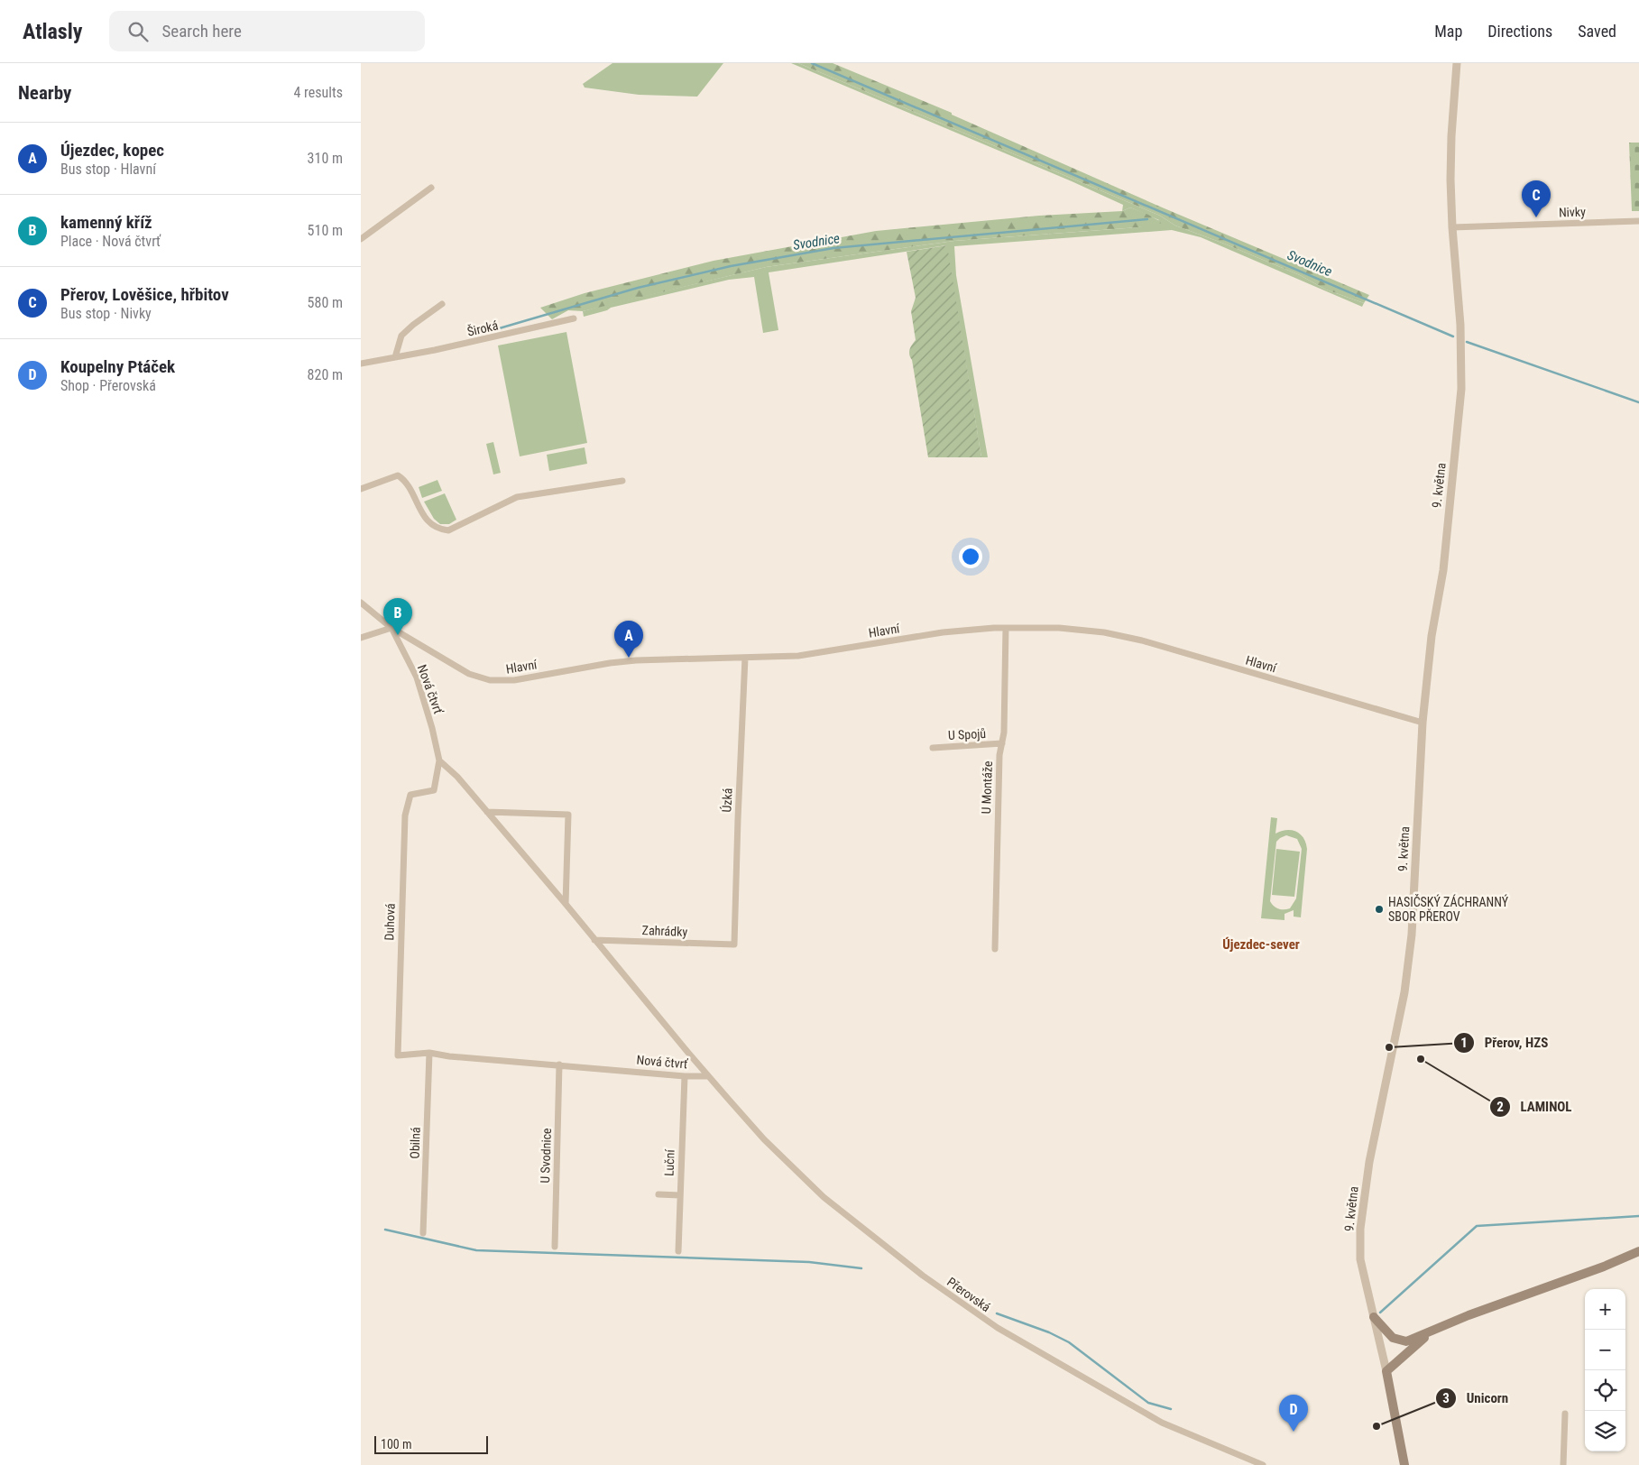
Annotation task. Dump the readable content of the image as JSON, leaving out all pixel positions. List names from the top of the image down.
{
  "streets": {
    "main road": ["9. května"],
    "street": [
      "Nivky",
      "Široká",
      "Hlavní",
      "Nová čtvrť",
      "U Spojů",
      "U Montáže",
      "Úzká",
      "Duhová",
      "Zahrádky",
      "Obilná",
      "U Svodnice",
      "Luční",
      "Přerovská"
    ]
  },
  "crossings": [
    ["Nivky", "9. května"],
    ["9. května", "Hlavní"],
    ["Hlavní", "Nová čtvrť"],
    ["Hlavní", "U Montáže"],
    ["Hlavní", "Úzká"],
    ["Nová čtvrť", "Duhová"],
    ["Nová čtvrť", "Zahrádky"],
    ["Nová čtvrť", "Obilná"],
    ["Nová čtvrť", "U Svodnice"],
    ["Nová čtvrť", "Luční"],
    ["Nová čtvrť", "Přerovská"],
    ["U Spojů", "U Montáže"],
    ["Úzká", "Zahrádky"]
  ],
  "districts": ["Újezdec-sever"],
  "water": ["Svodnice"],
  "places": [
    "HASIČSKÝ ZÁCHRANNÝ SBOR PŘEROV",
    "Přerov, HZS",
    "LAMINOL",
    "Unicorn"
  ],
  "scale_bar": "100 m",
  "page": {
    "header": "Atlasly",
    "search": "Search here",
    "nav": ["Map", "Directions", "Saved"],
    "heading": ["Nearby", "4 results"],
    "list": [
      {
        "mark": "A",
        "name": "Újezdec, kopec",
        "note": "Bus stop · Hlavní",
        "value": "310 m"
      },
      {
        "mark": "B",
        "name": "kamenný kříž",
        "note": "Place · Nová čtvrť",
        "value": "510 m"
      },
      {
        "mark": "C",
        "name": "Přerov, Lověšice, hřbitov",
        "note": "Bus stop · Nivky",
        "value": "580 m"
      },
      {
        "mark": "D",
        "name": "Koupelny Ptáček",
        "note": "Shop · Přerovská",
        "value": "820 m"
      }
    ],
    "pins": [
      "C",
      "B",
      "A",
      "D"
    ],
    "map_buttons": ["+", "−"],
    "scale": "100 m"
  }
}
